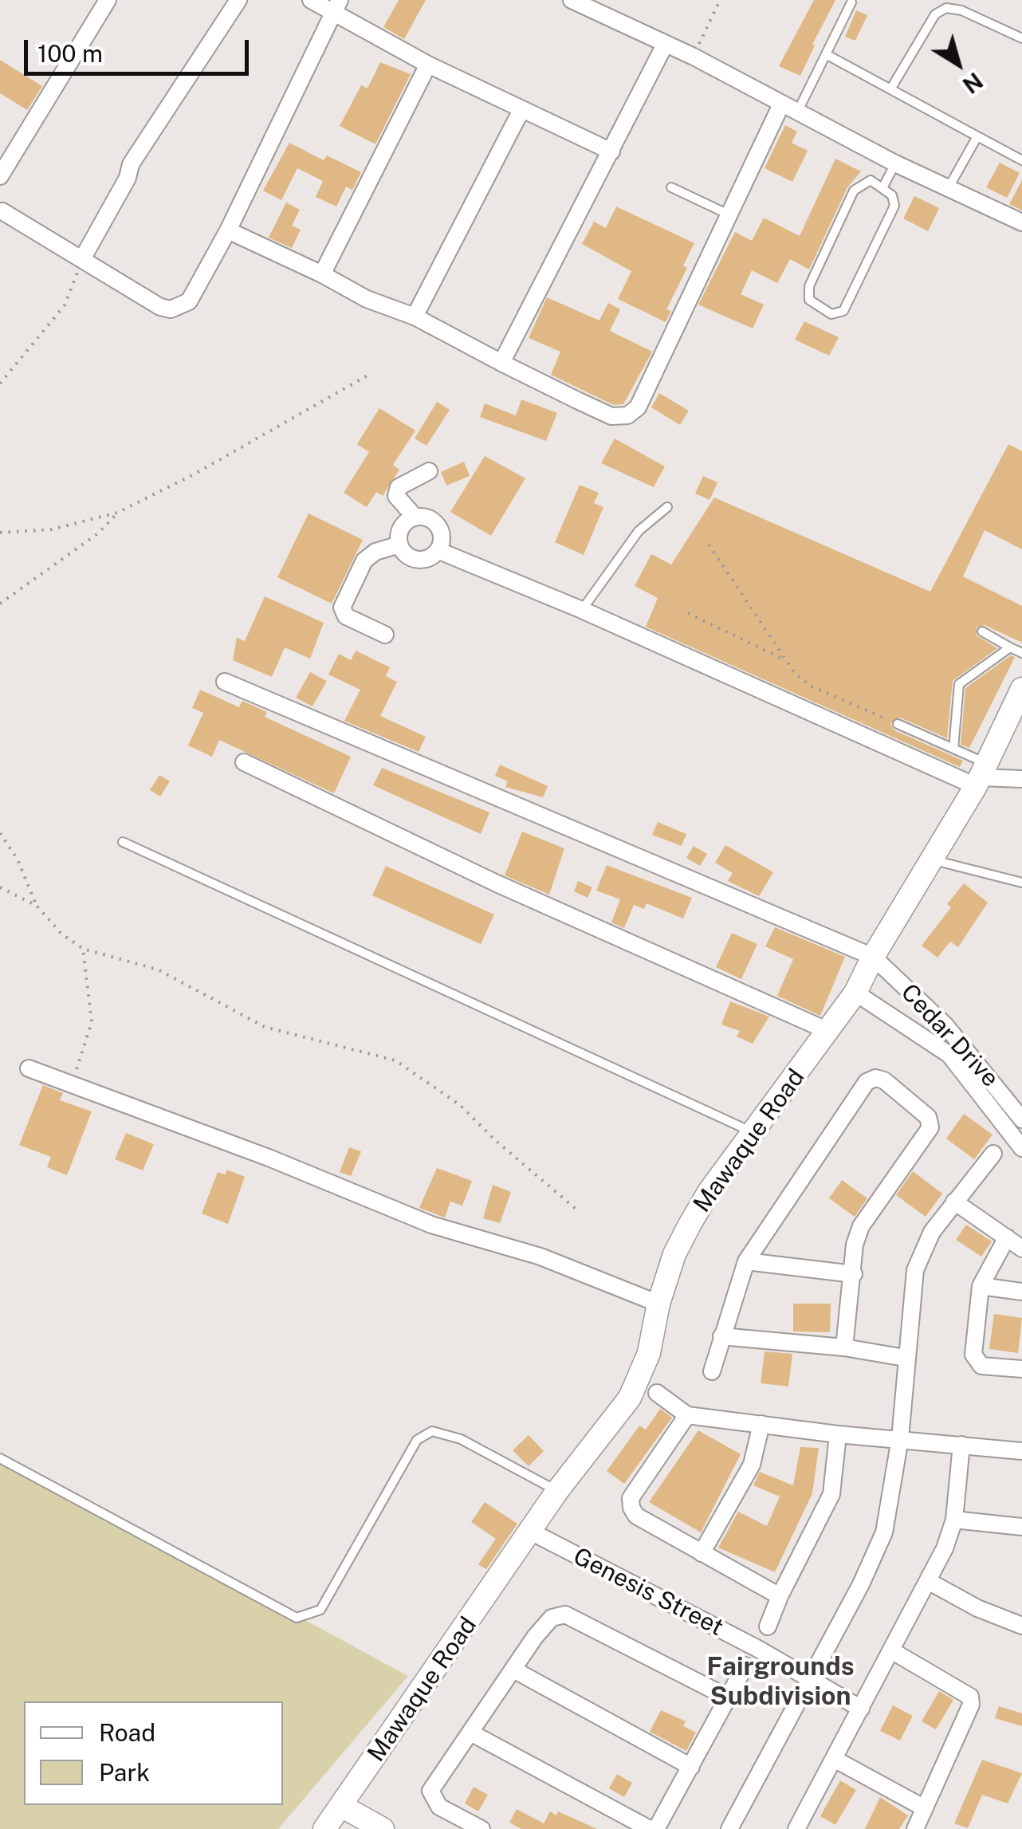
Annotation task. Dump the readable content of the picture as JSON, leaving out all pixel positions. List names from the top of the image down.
{
  "streets": {
    "main road": ["Mawaque Road"],
    "street": ["Cedar Drive", "Genesis Street"]
  },
  "crossings": [
    ["Cedar Drive", "Mawaque Road"],
    ["Mawaque Road", "Genesis Street"]
  ],
  "districts": ["Fairgrounds Subdivision"],
  "legend": ["Road", "Park"],
  "scale_bar": "100 m",
  "north": "bottom right"
}
